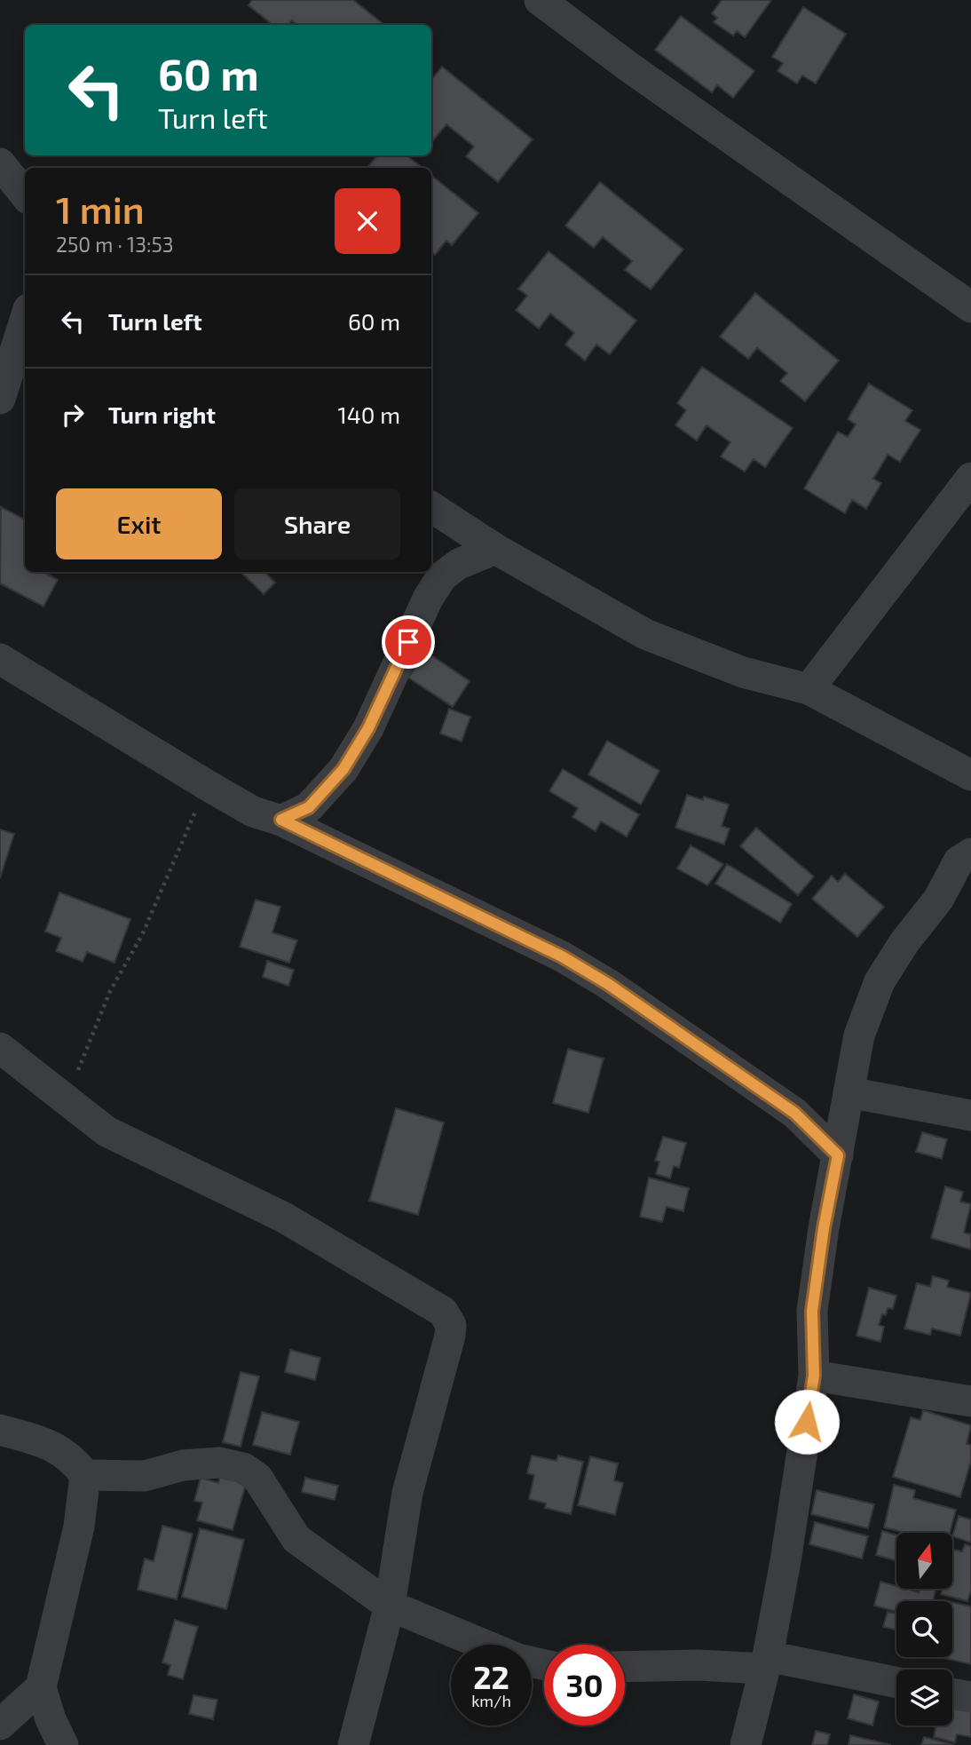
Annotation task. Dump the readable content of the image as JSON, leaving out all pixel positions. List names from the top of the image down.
{
  "north": "top",
  "page": {
    "turn": ["60 m", "Turn left"],
    "heading": ["1 min", "250 m · 13:53"],
    "list": [
      {
        "name": "Turn left",
        "value": "60 m"
      },
      {
        "name": "Turn right",
        "value": "140 m"
      }
    ],
    "buttons": ["Exit", "Share"],
    "speed": "22 km/h",
    "limit": "30"
  }
}
